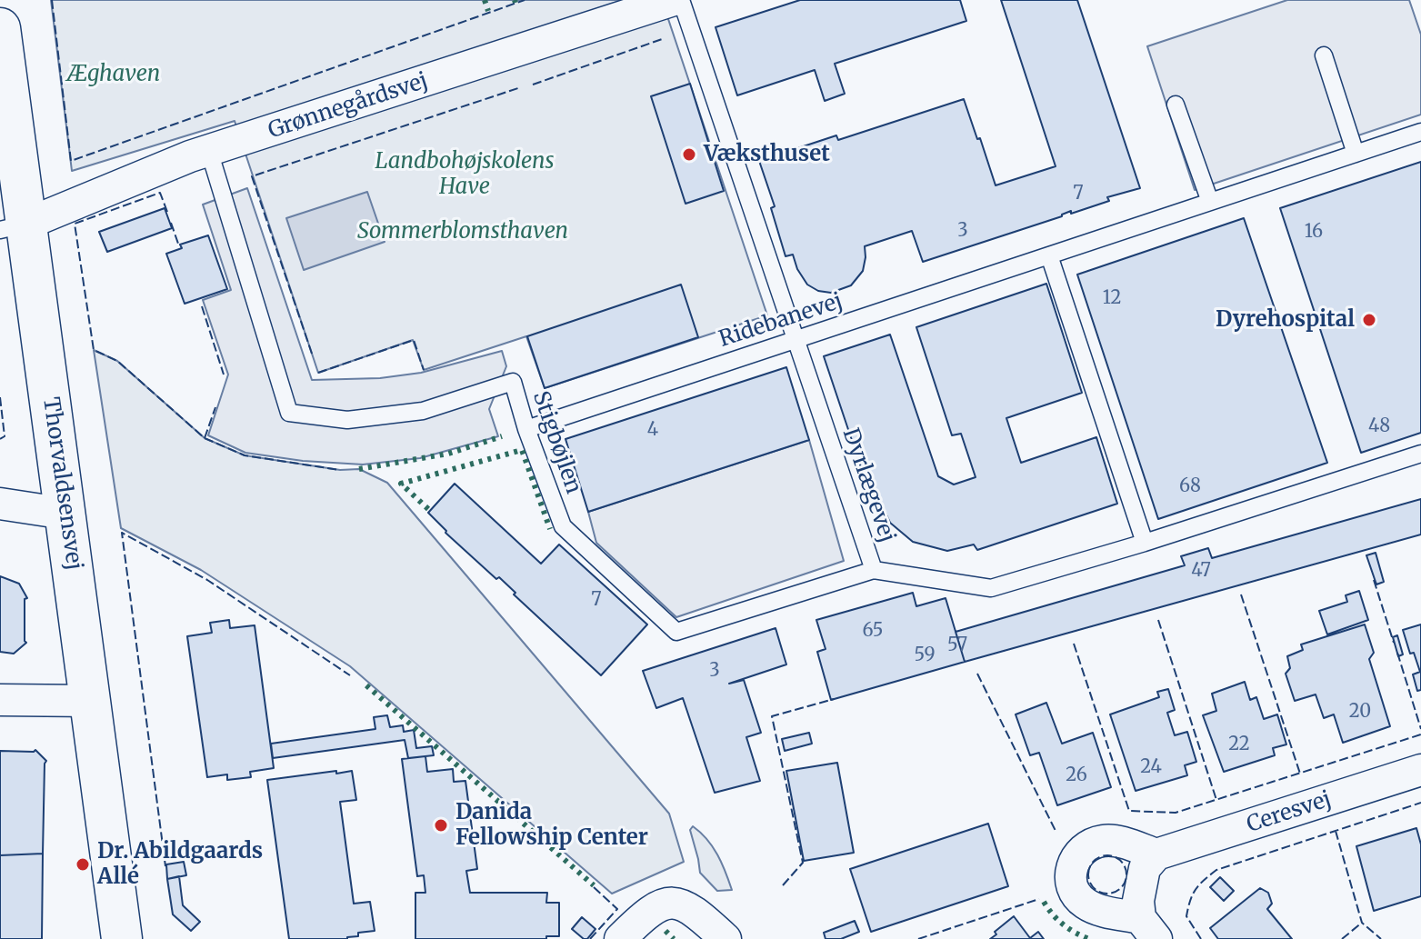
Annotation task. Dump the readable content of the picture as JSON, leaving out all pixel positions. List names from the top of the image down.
{
  "streets": {
    "street": ["Grønnegårdsvej", "Thorvaldsensvej", "Ceresvej"],
    "lane": ["Ridebanevej", "Stigbøjlen", "Dyrlægevej"]
  },
  "crossings": [
    ["Grønnegårdsvej", "Stigbøjlen"],
    ["Grønnegårdsvej", "Thorvaldsensvej"],
    ["Ridebanevej", "Stigbøjlen"],
    ["Ridebanevej", "Dyrlægevej"],
    ["Stigbøjlen", "Dyrlægevej"]
  ],
  "parks": ["Æghaven", "Landbohøjskolens Have", "Sommerblomsthaven"],
  "places": [
    "Væksthuset",
    "Dyrehospital",
    "Danida Fellowship Center",
    "Dr. Abildgaards Allé"
  ],
  "house_numbers": [
    "7",
    "3",
    "16",
    "12",
    "48",
    "4",
    "68",
    "47",
    "7",
    "65",
    "57",
    "59",
    "3",
    "20",
    "22",
    "24",
    "26"
  ]
}
